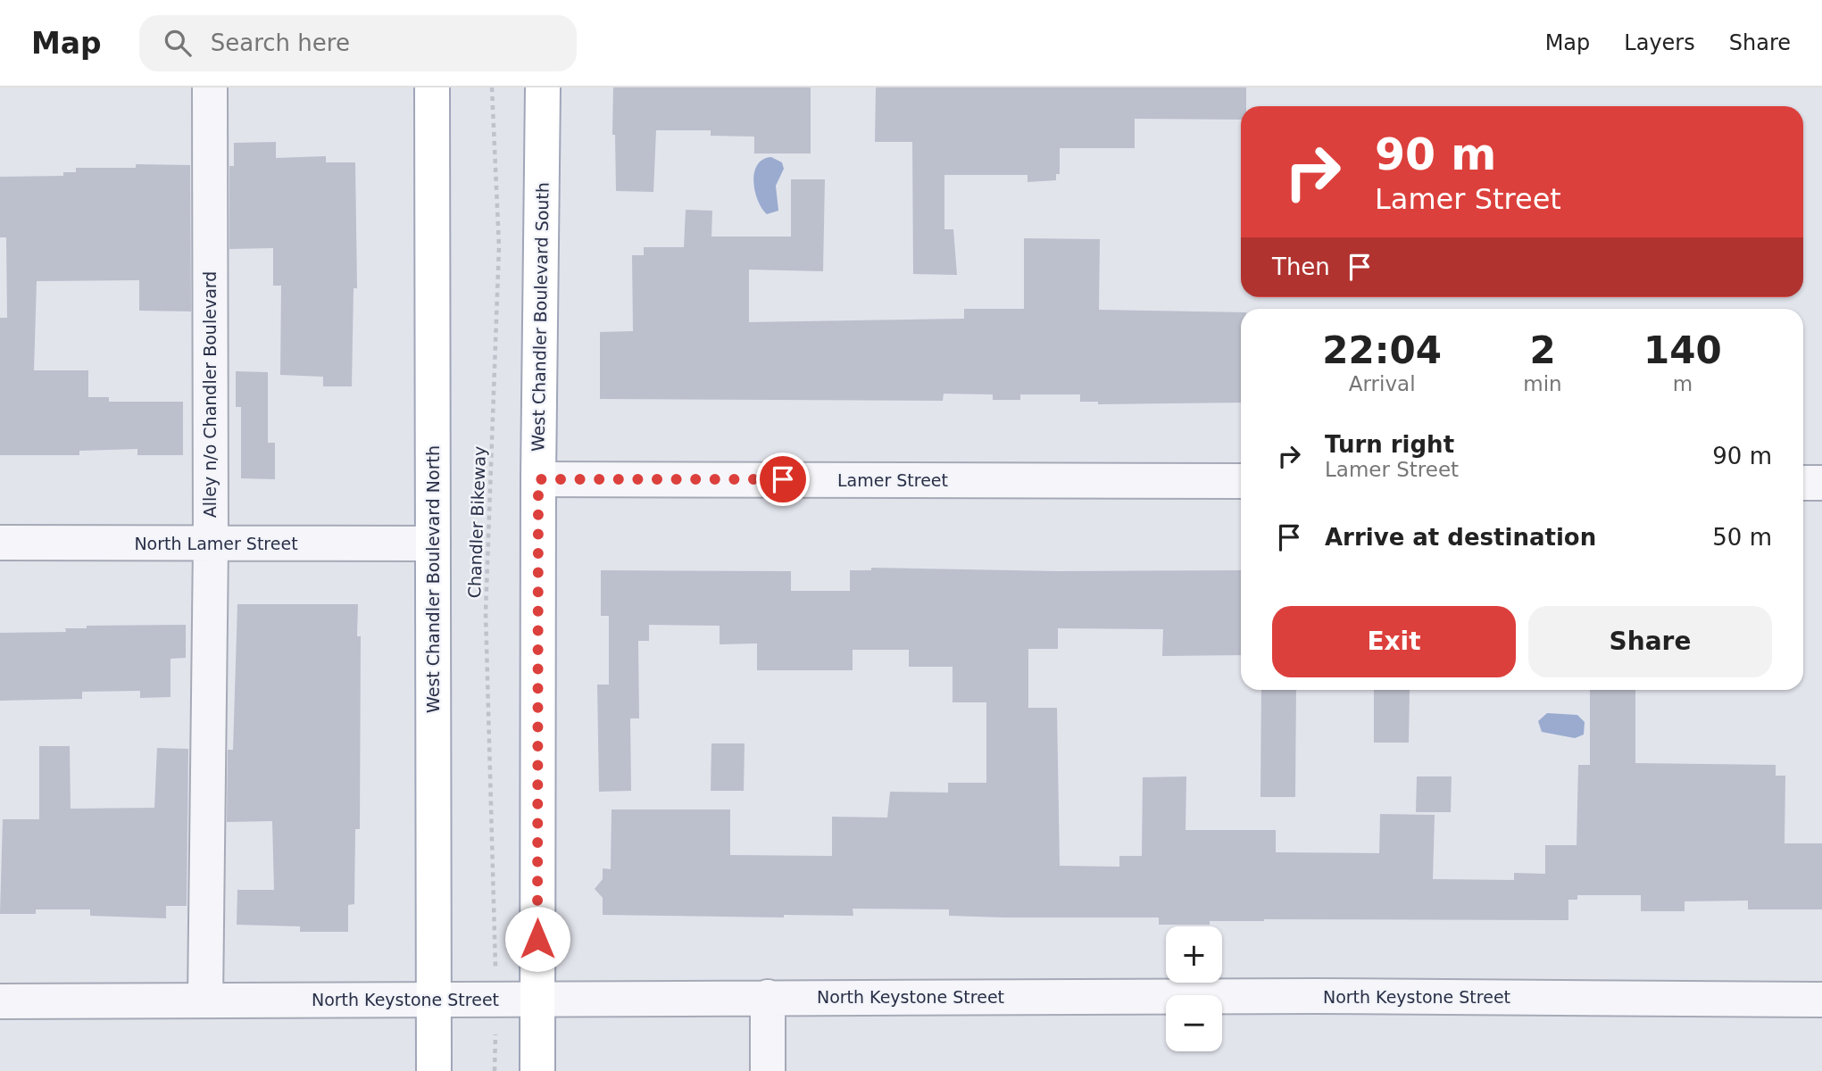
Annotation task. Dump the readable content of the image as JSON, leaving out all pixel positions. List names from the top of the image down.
{
  "streets": {
    "main road": ["West Chandler Boulevard South", "West Chandler Boulevard North"],
    "street": [
      "Alley n/o Chandler Boulevard",
      "Lamer Street",
      "North Lamer Street",
      "North Keystone Street"
    ],
    "path": ["Chandler Bikeway"]
  },
  "crossings": [
    ["West Chandler Boulevard South", "Lamer Street"],
    ["West Chandler Boulevard South", "North Keystone Street"],
    ["Alley n/o Chandler Boulevard", "North Lamer Street"],
    ["Alley n/o Chandler Boulevard", "North Keystone Street"],
    ["North Lamer Street", "West Chandler Boulevard North"],
    ["West Chandler Boulevard North", "North Keystone Street"]
  ],
  "page": {
    "header": "Map",
    "search": "Search here",
    "nav": ["Map", "Layers", "Share"],
    "turn": ["90 m", "Lamer Street"],
    "then": "Then",
    "eta": [
      "22:04",
      "Arrival",
      "2",
      "min",
      "140",
      "m"
    ],
    "list": [
      {
        "name": "Turn right",
        "note": "Lamer Street",
        "value": "90 m"
      },
      {
        "name": "Arrive at destination",
        "value": "50 m"
      }
    ],
    "buttons": ["Exit", "Share"],
    "map_buttons": ["+", "−"]
  }
}
